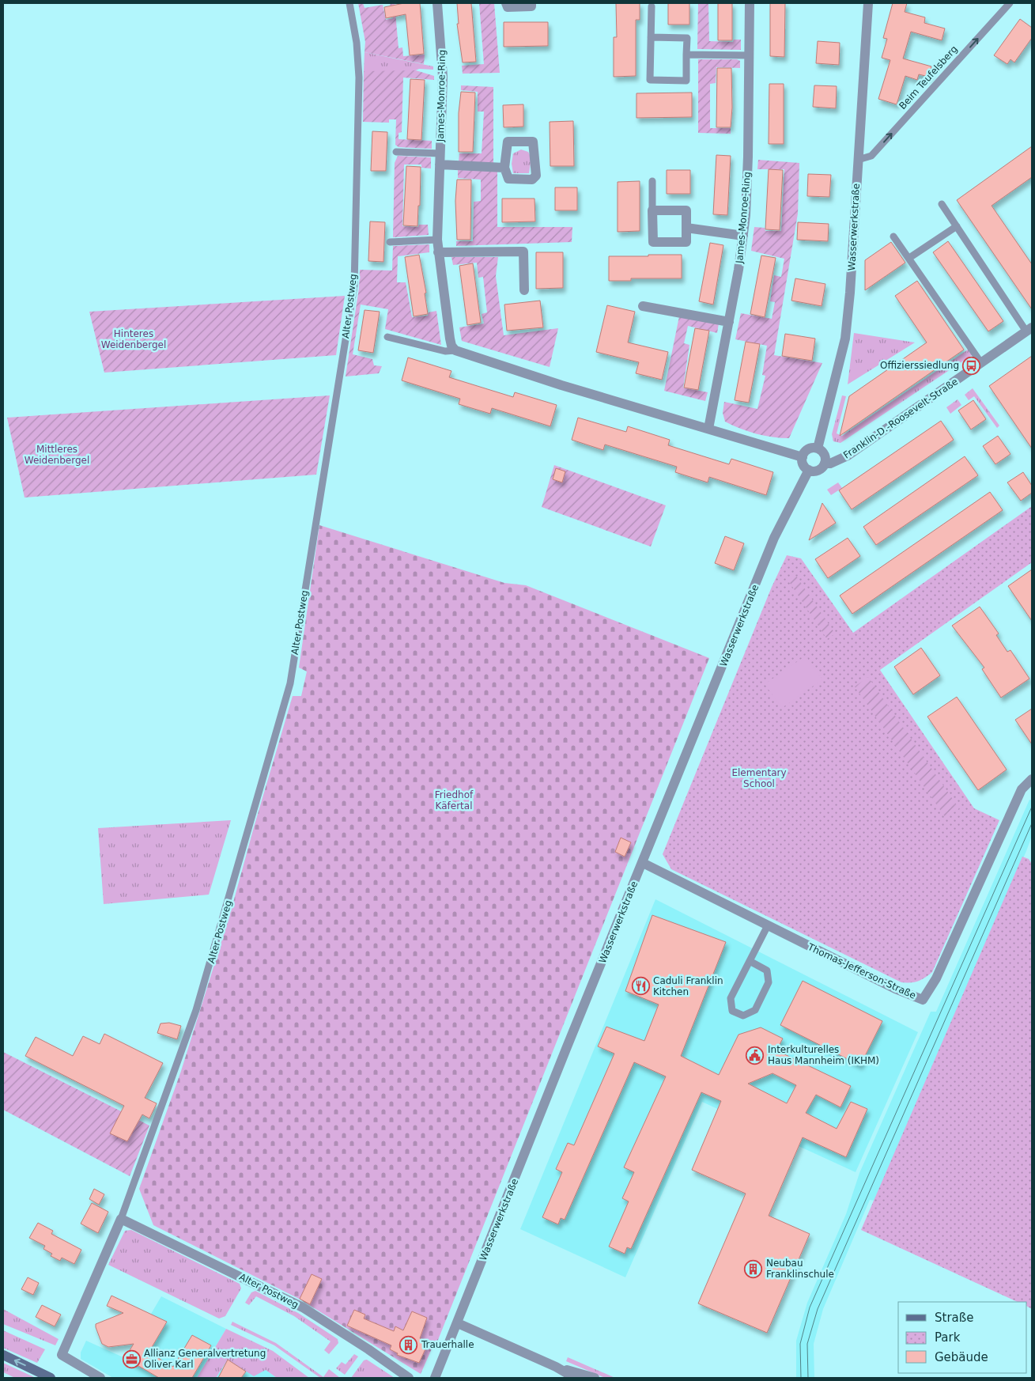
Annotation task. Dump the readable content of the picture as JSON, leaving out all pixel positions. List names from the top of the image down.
{
  "streets": {
    "street": [
      "James-Monroe-Ring",
      "Wasserwerkstraße",
      "Alter Postweg",
      "Franklin-D.-Roosevelt-Straße",
      "Thomas-Jefferson-Straße"
    ],
    "lane": ["Beim Teufelsberg"]
  },
  "crossings": [
    ["Beim Teufelsberg", "Wasserwerkstraße"],
    ["Wasserwerkstraße", "Franklin-D.-Roosevelt-Straße"],
    ["Wasserwerkstraße", "Thomas-Jefferson-Straße"]
  ],
  "one_way": ["Beim Teufelsberg"],
  "parks": [
    "Hinteres Weidenbergel",
    "Mittleres Weidenbergel",
    "Elementary School",
    "Friedhof Käfertal"
  ],
  "places": {
    "bus stop": ["Offizierssiedlung"],
    "restaurant": ["Caduli Franklin Kitchen"],
    "public building": ["Interkulturelles Haus Mannheim (IKHM)"],
    "building": ["Neubau Franklinschule", "Trauerhalle"],
    "office": ["Allianz Generalvertretung Oliver Karl"]
  },
  "legend": ["Straße", "Park", "Gebäude"]
}
